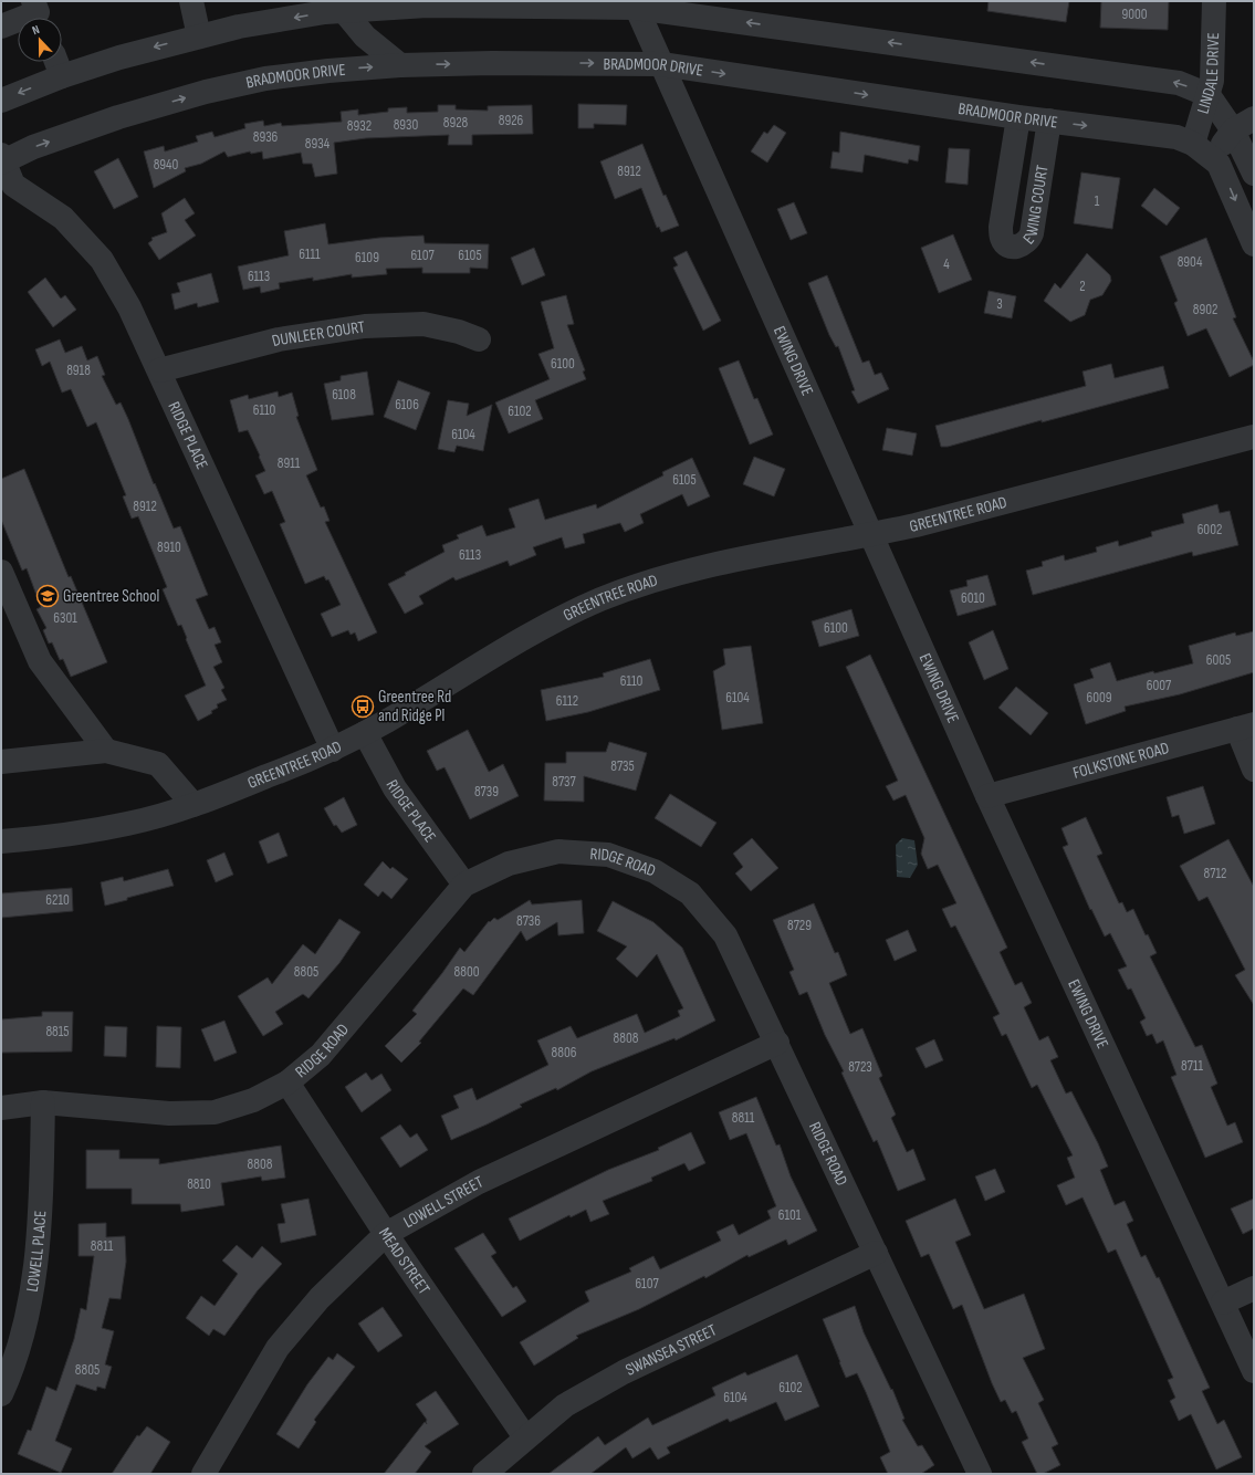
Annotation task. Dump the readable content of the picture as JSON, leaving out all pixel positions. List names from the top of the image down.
{
  "streets": {
    "street": [
      "BRADMOOR DRIVE",
      "LINDALE DRIVE",
      "EWING COURT",
      "DUNLEER COURT",
      "EWING DRIVE",
      "RIDGE PLACE",
      "GREENTREE ROAD",
      "FOLKSTONE ROAD",
      "RIDGE ROAD",
      "LOWELL STREET",
      "LOWELL PLACE",
      "MEAD STREET",
      "SWANSEA STREET"
    ]
  },
  "crossings": [
    ["BRADMOOR DRIVE", "LINDALE DRIVE"],
    ["BRADMOOR DRIVE", "EWING COURT"],
    ["BRADMOOR DRIVE", "EWING DRIVE"],
    ["BRADMOOR DRIVE", "RIDGE PLACE"],
    ["DUNLEER COURT", "RIDGE PLACE"],
    ["EWING DRIVE", "GREENTREE ROAD"],
    ["EWING DRIVE", "FOLKSTONE ROAD"],
    ["RIDGE PLACE", "GREENTREE ROAD"],
    ["RIDGE PLACE", "RIDGE ROAD"],
    ["RIDGE ROAD", "LOWELL STREET"],
    ["RIDGE ROAD", "LOWELL PLACE"],
    ["RIDGE ROAD", "MEAD STREET"],
    ["RIDGE ROAD", "SWANSEA STREET"],
    ["LOWELL STREET", "MEAD STREET"],
    ["MEAD STREET", "SWANSEA STREET"]
  ],
  "places": {
    "school or university": ["Greentree School"],
    "bus stop": ["Greentree Rd and Ridge Pl"]
  },
  "house_numbers": [
    "9000",
    "8926",
    "8928",
    "8930",
    "8932",
    "8936",
    "8934",
    "8940",
    "8912",
    "1",
    "6111",
    "6107",
    "6105",
    "6109",
    "8904",
    "4",
    "6113",
    "2",
    "3",
    "8902",
    "6100",
    "8918",
    "6108",
    "6106",
    "6110",
    "6102",
    "6104",
    "8911",
    "6105",
    "8912",
    "6002",
    "8910",
    "6113",
    "6010",
    "6301",
    "6100",
    "6005",
    "6110",
    "6007",
    "6104",
    "6009",
    "6112",
    "8735",
    "8737",
    "8739",
    "8712",
    "6210",
    "8736",
    "8729",
    "8805",
    "8800",
    "8815",
    "8808",
    "8806",
    "8711",
    "8723",
    "8811",
    "8808",
    "8810",
    "6101",
    "8811",
    "6107",
    "8805",
    "6102",
    "6104"
  ],
  "north": "top"
}
